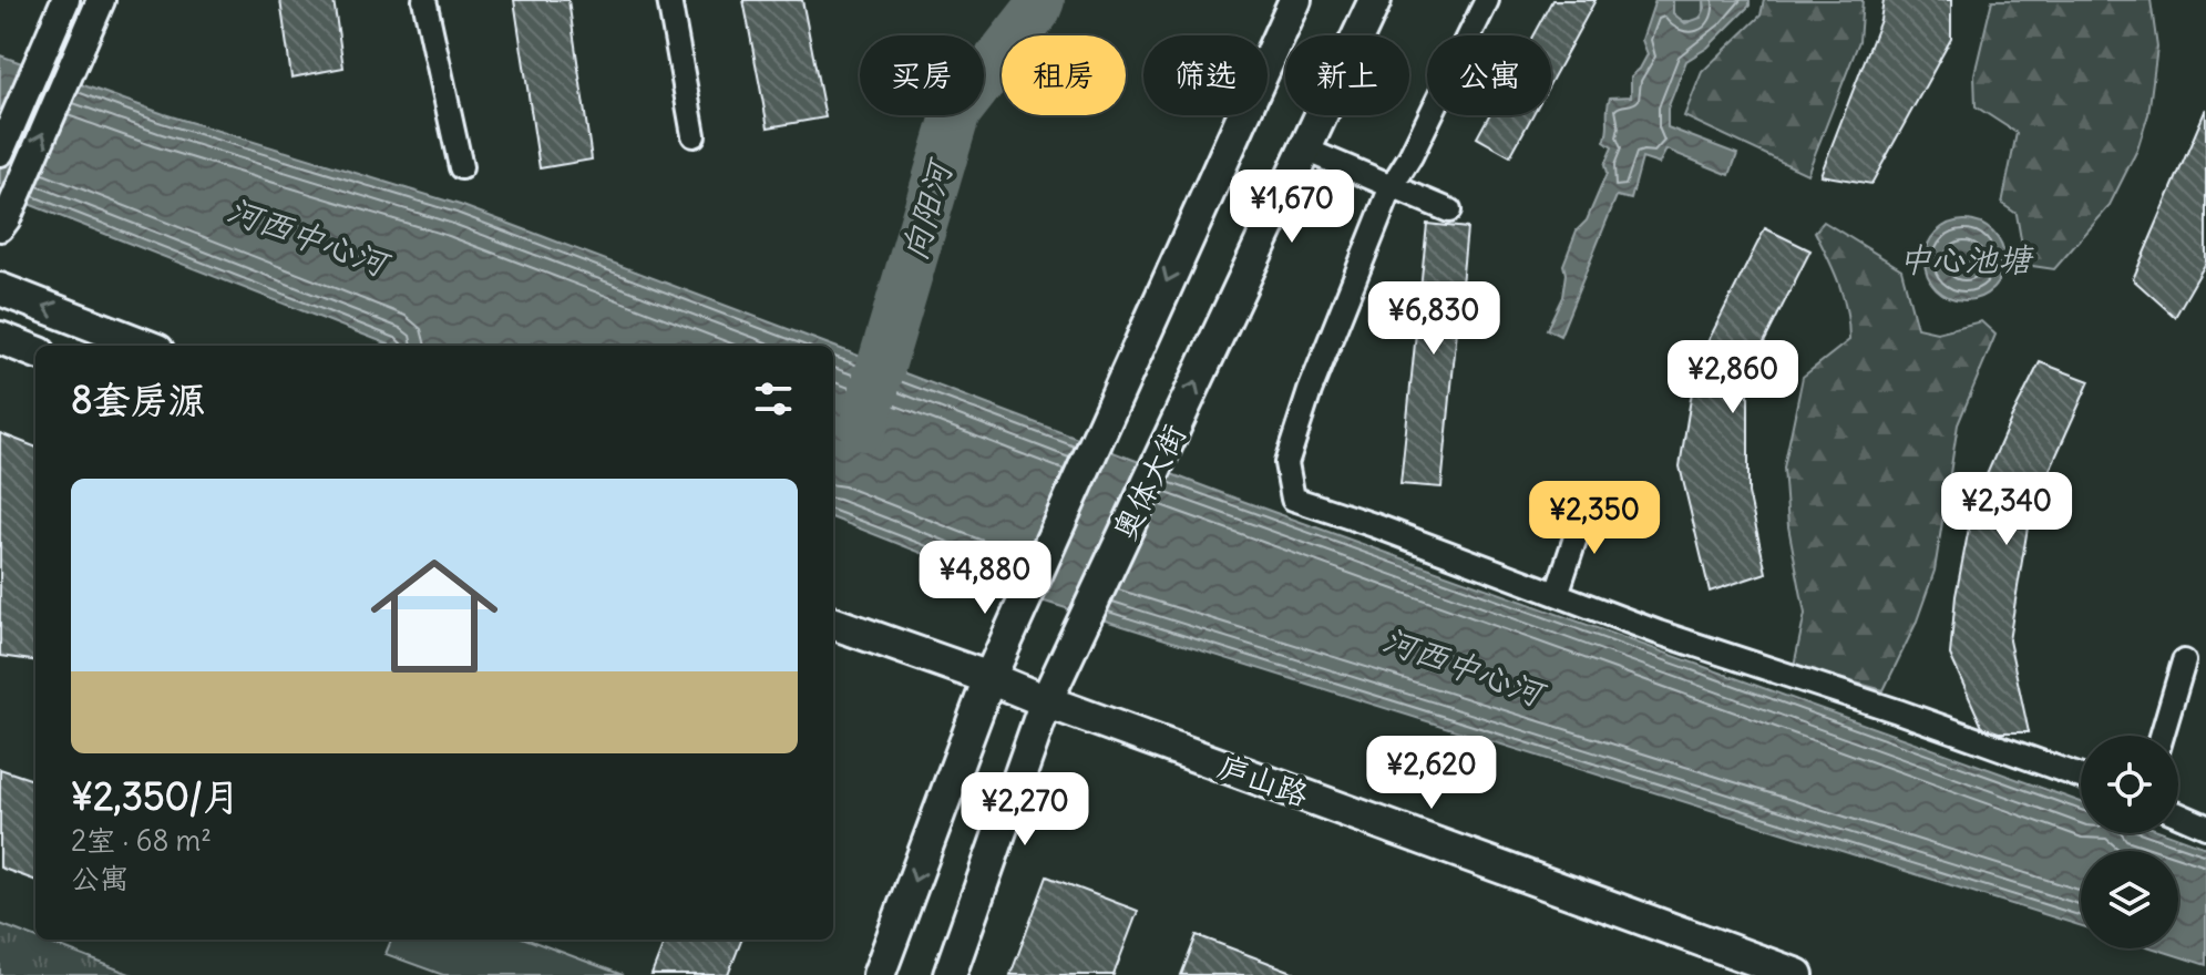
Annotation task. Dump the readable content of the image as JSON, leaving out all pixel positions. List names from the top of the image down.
{
  "streets": {
    "main road": ["奥体大街", "庐山路"]
  },
  "crossings": [
    ["奥体大街", "庐山路"]
  ],
  "water": ["向阳河", "河西中心河", "中心池塘"],
  "page": {
    "chip": [
      "买房",
      "租房",
      "筛选",
      "新上",
      "公寓"
    ],
    "price": [
      "¥1,670",
      "¥6,830",
      "¥2,860",
      "¥2,340",
      "¥2,350",
      "¥4,880",
      "¥2,620",
      "¥2,270"
    ],
    "heading": "8套房源",
    "list": [
      {
        "name": "¥2,350/月",
        "note": "2室 · 68 m² · 公寓"
      }
    ]
  }
}
